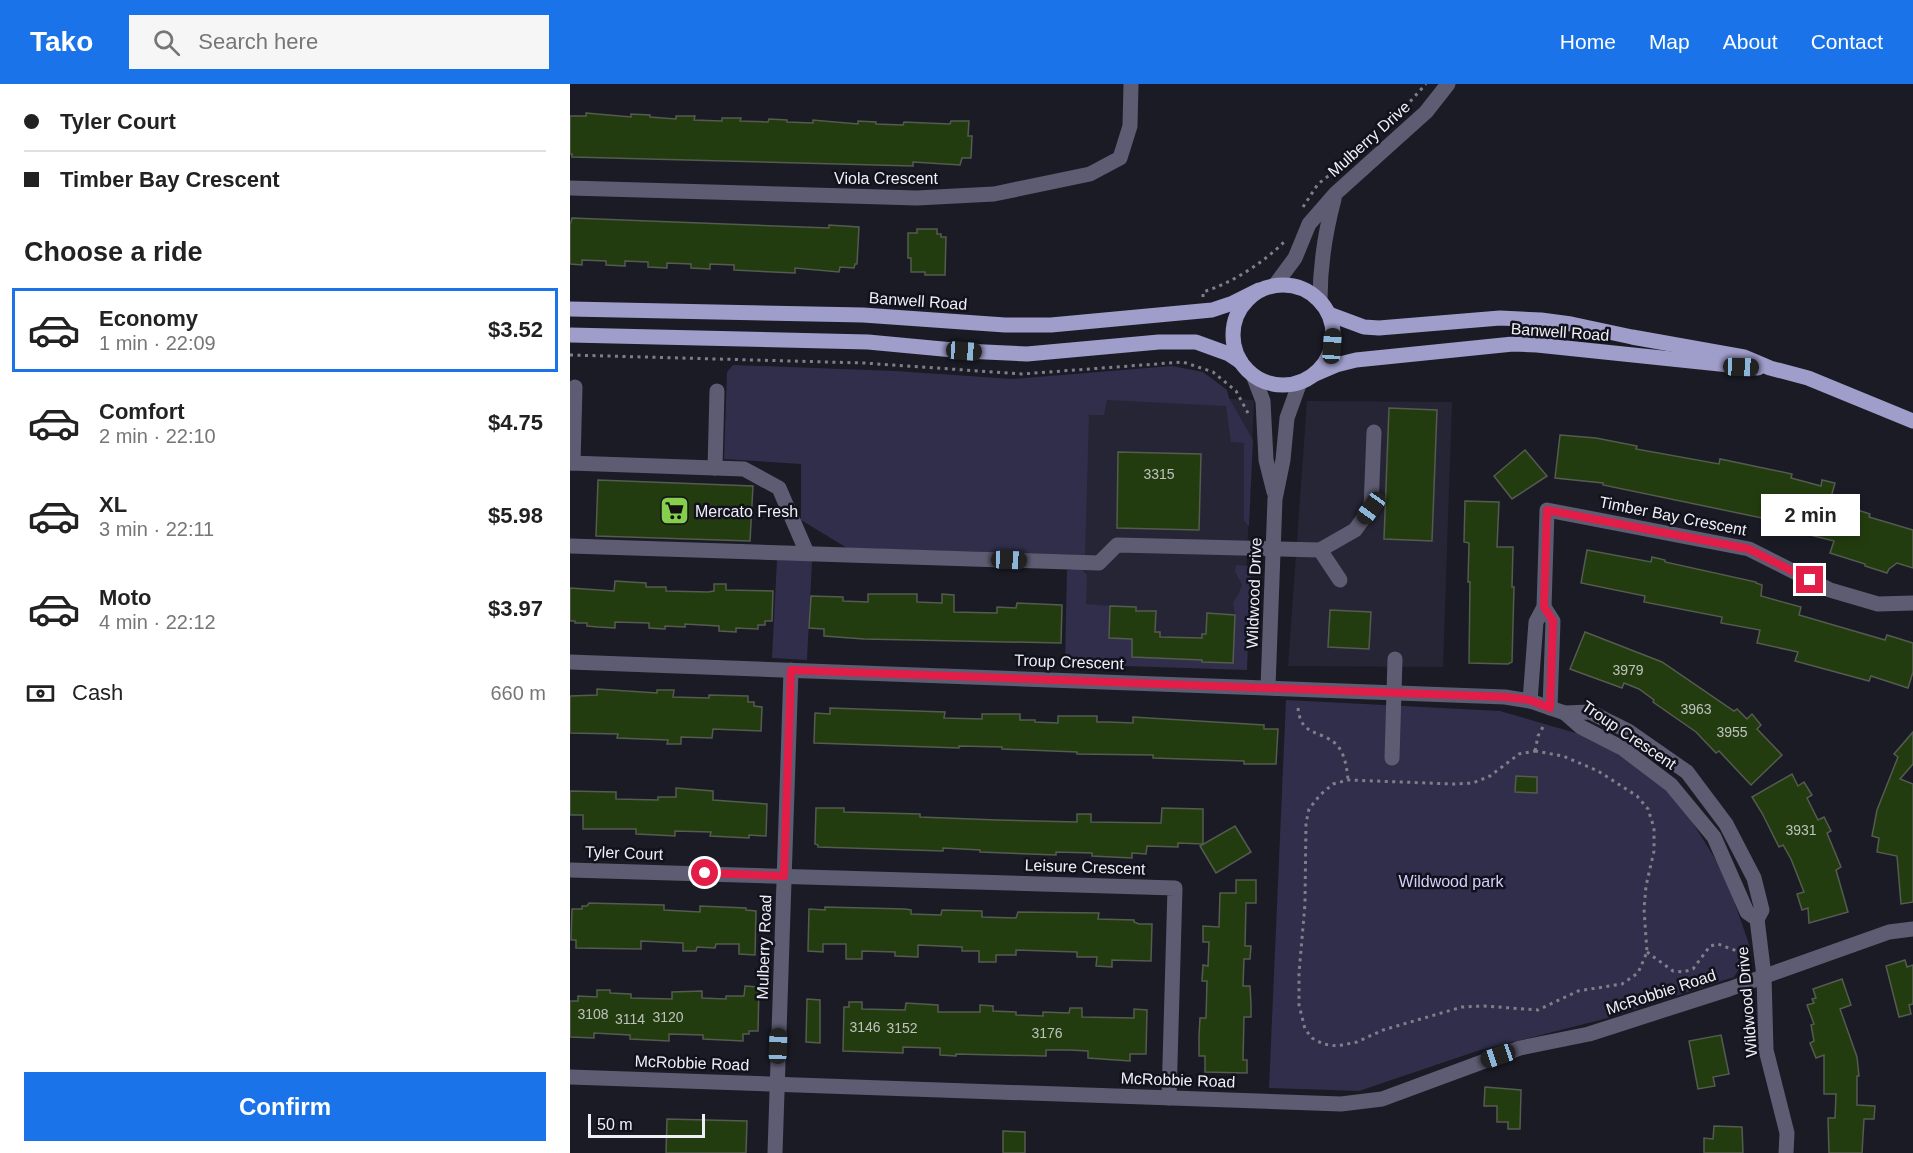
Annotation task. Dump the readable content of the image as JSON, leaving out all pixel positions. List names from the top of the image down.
{
  "streets": {
    "main road": ["Banwell Road"],
    "street": [
      "Mulberry Drive",
      "Viola Crescent",
      "Timber Bay Crescent",
      "Wildwood Drive",
      "Troup Crescent",
      "Tyler Court",
      "Leisure Crescent",
      "Mulberry Road",
      "McRobbie Road"
    ]
  },
  "crossings": [
    ["Mulberry Drive", "Banwell Road"],
    ["Mulberry Drive", "Wildwood Drive"],
    ["Banwell Road", "Wildwood Drive"],
    ["Timber Bay Crescent", "Troup Crescent"],
    ["Wildwood Drive", "Troup Crescent"],
    ["Wildwood Drive", "McRobbie Road"],
    ["Troup Crescent", "Mulberry Road"],
    ["Tyler Court", "Leisure Crescent"],
    ["Tyler Court", "Mulberry Road"],
    ["Leisure Crescent", "Mulberry Road"],
    ["Leisure Crescent", "McRobbie Road"],
    ["Mulberry Road", "McRobbie Road"]
  ],
  "parks": ["Wildwood park"],
  "places": {
    "supermarket": ["Mercato Fresh"]
  },
  "house_numbers": [
    "3315",
    "3979",
    "3963",
    "3955",
    "3931",
    "3108",
    "3120",
    "3114",
    "3146",
    "3152",
    "3176"
  ],
  "scale_bar": "50 m",
  "page": {
    "header": "Tako",
    "search": "Search here",
    "nav": [
      "Home",
      "Map",
      "About",
      "Contact"
    ],
    "banner": ["Tyler Court", "Timber Bay Crescent"],
    "heading": "Choose a ride",
    "list": [
      {
        "name": "Economy",
        "note": "1 min · 22:09",
        "value": "$3.52"
      },
      {
        "name": "Comfort",
        "note": "2 min · 22:10",
        "value": "$4.75"
      },
      {
        "name": "XL",
        "note": "3 min · 22:11",
        "value": "$5.98"
      },
      {
        "name": "Moto",
        "note": "4 min · 22:12",
        "value": "$3.97"
      }
    ],
    "bubble": "2 min",
    "pay": ["Cash", "660 m"],
    "buttons": "Confirm",
    "scale": "50 m"
  }
}
